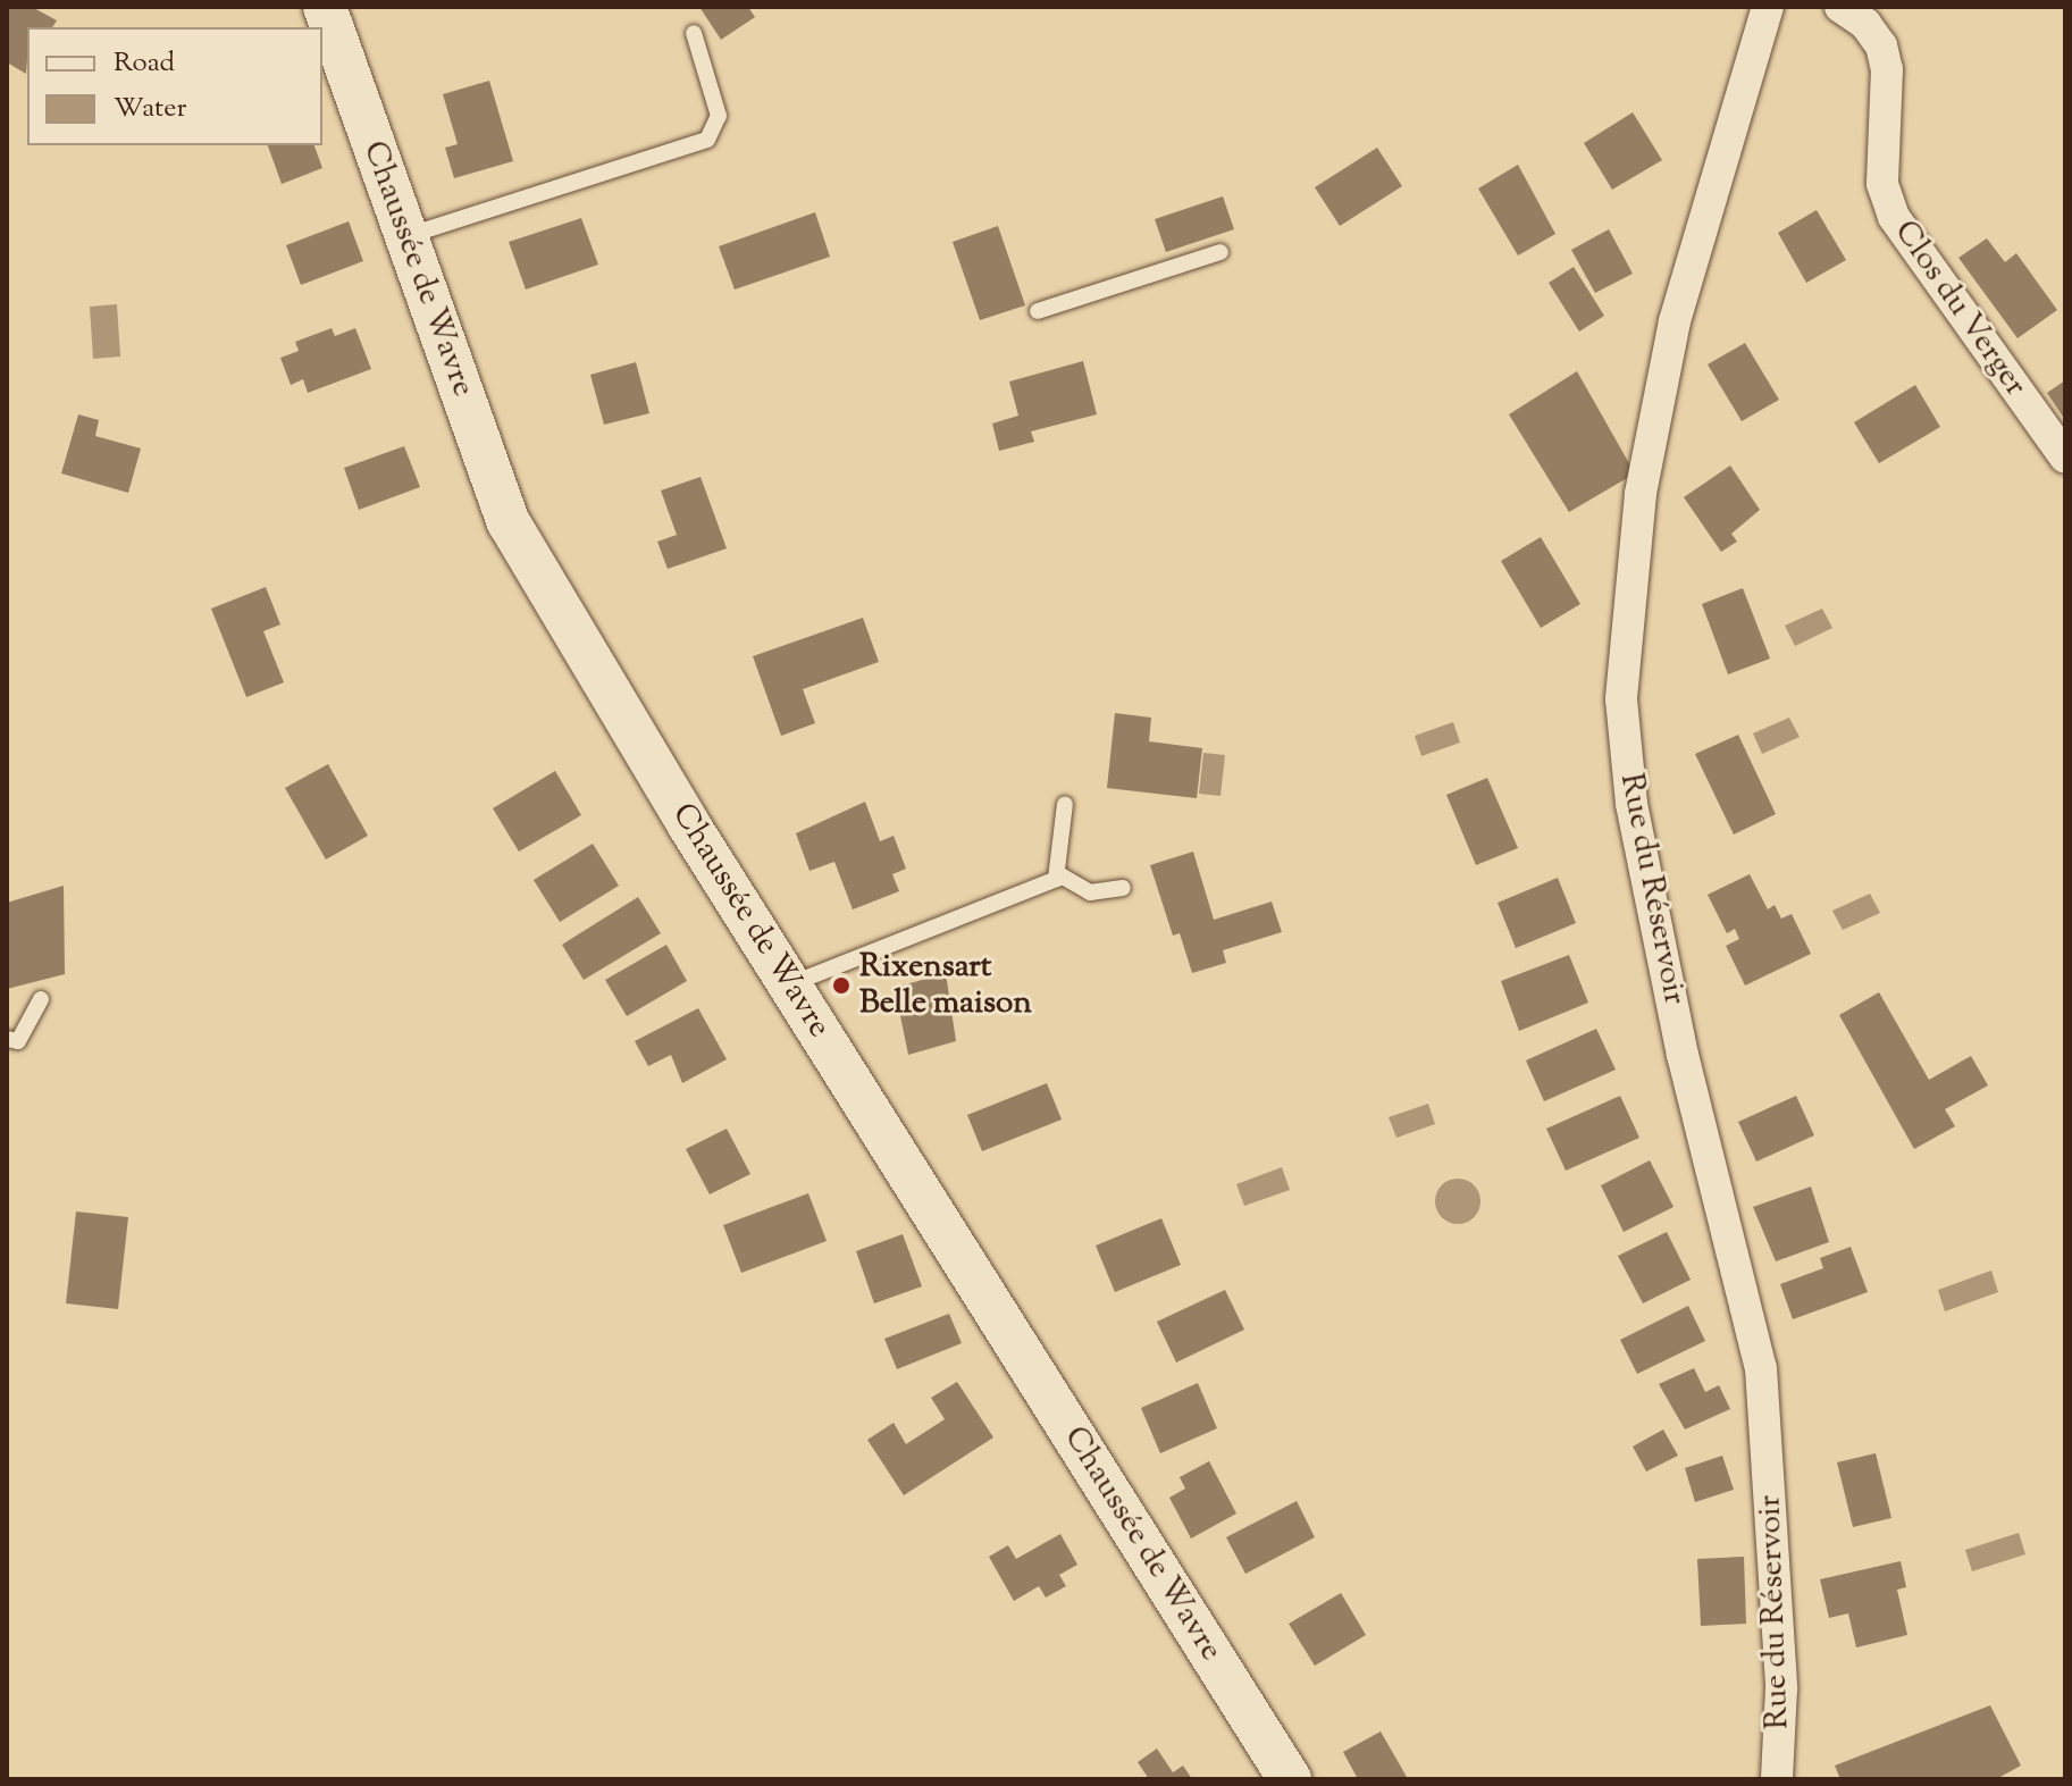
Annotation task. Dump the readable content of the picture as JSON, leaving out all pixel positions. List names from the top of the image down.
{
  "streets": {
    "street": ["Chaussée de Wavre", "Clos du Verger", "Rue du Réservoir"]
  },
  "places": ["Rixensart Belle maison"],
  "legend": ["Road", "Water"]
}
